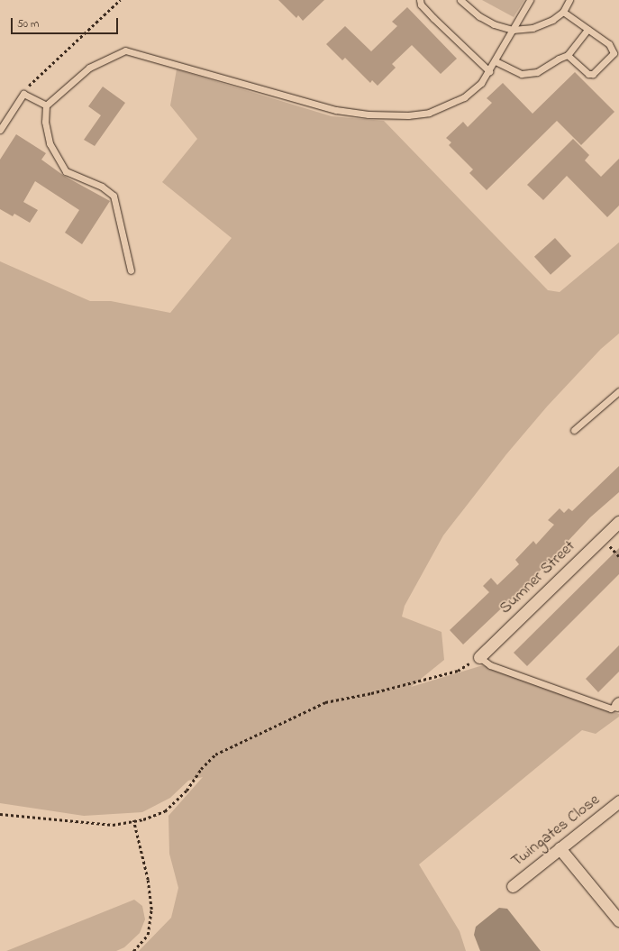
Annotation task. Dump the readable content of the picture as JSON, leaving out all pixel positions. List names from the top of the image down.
{
  "streets": {
    "street": ["Sumner Street", "Twingates Close"]
  },
  "scale_bar": "50 m"
}
